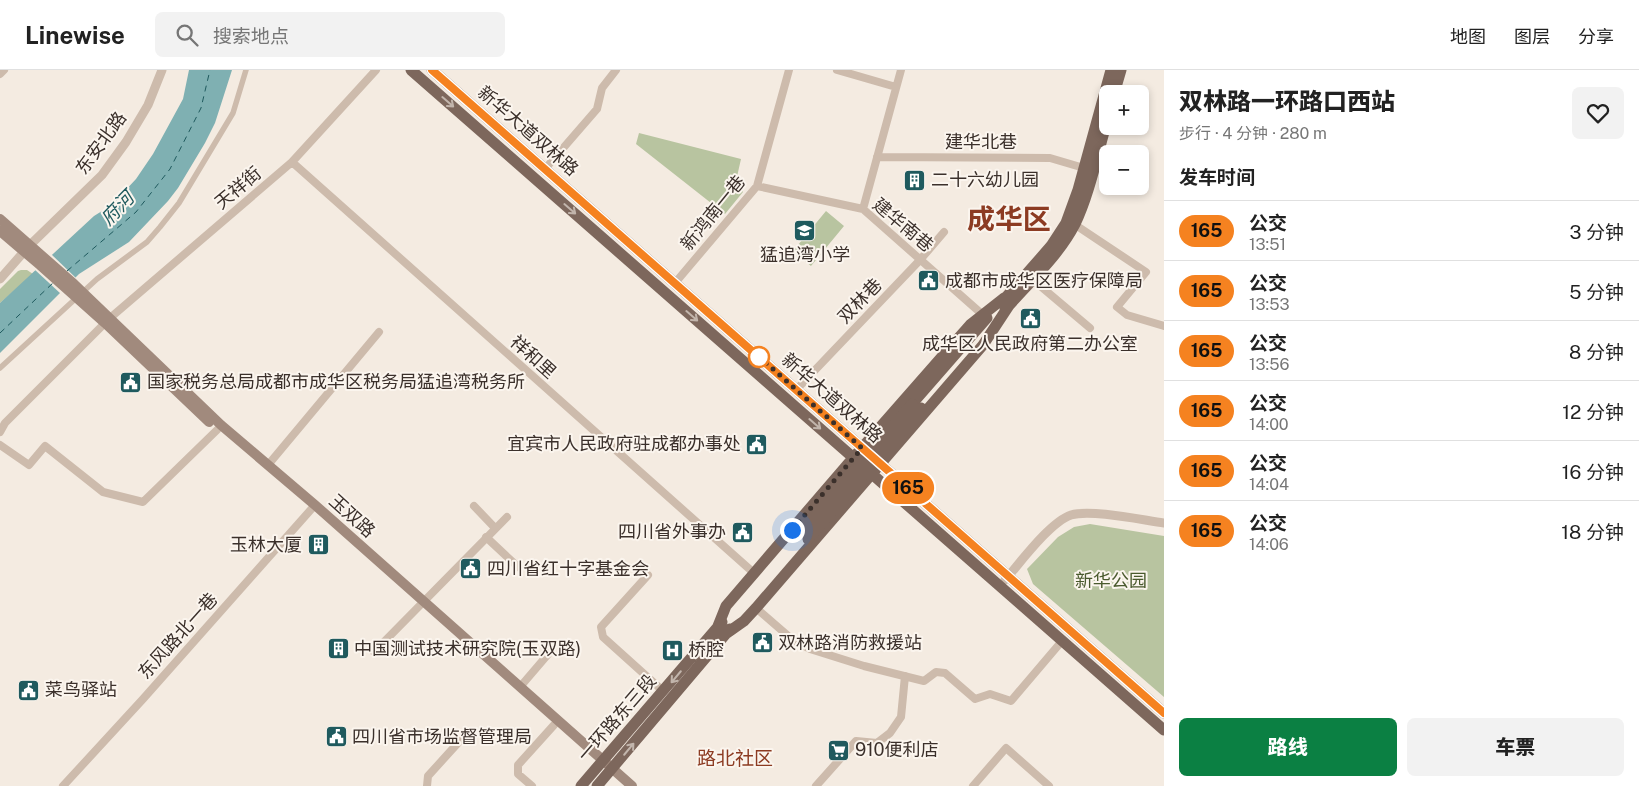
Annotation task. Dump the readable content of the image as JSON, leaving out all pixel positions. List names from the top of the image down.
{
  "streets": {
    "main road": ["新华大道双林路", "玉双路", "一环路东三段"],
    "street": [
      "建华北巷",
      "东安北路",
      "天祥街",
      "新鸿南一巷",
      "建华南巷",
      "双林巷",
      "祥和里",
      "东风路北一巷"
    ]
  },
  "crossings": [
    ["新华大道双林路", "新鸿南一巷"],
    ["新华大道双林路", "双林巷"],
    ["东安北路", "玉双路"],
    ["天祥街", "祥和里"],
    ["天祥街", "玉双路"],
    ["新鸿南一巷", "建华南巷"],
    ["建华南巷", "双林巷"],
    ["玉双路", "东风路北一巷"],
    ["玉双路", "一环路东三段"]
  ],
  "districts": ["成华区", "路北社区"],
  "water": ["府河"],
  "parks": ["新华公园"],
  "places": {
    "building": ["二十六幼儿园", "玉林大厦", "中国测试技术研究院(玉双路)"],
    "school or university": ["猛追湾小学"],
    "public building": [
      "成都市成华区医疗保障局",
      "成华区人民政府第二办公室",
      "国家税务总局成都市成华区税务局猛追湾税务所",
      "宜宾市人民政府驻成都办事处",
      "四川省外事办",
      "四川省红十字基金会",
      "双林路消防救援站",
      "菜鸟驿站",
      "四川省市场监督管理局"
    ],
    "hospital": ["桥腔"],
    "supermarket": ["910便利店"]
  },
  "lines": ["bus line 165"],
  "page": {
    "header": "Linewise",
    "search": "搜索地点",
    "nav": ["地图", "图层", "分享"],
    "on_map": "165",
    "heading": [
      ["双林路一环路口西站", "步行 · 4 分钟 · 280 m"],
      "发车时间"
    ],
    "map_buttons": ["+", "−"],
    "list": [
      {
        "mark": "165",
        "name": "公交",
        "note": "13:51",
        "value": "3 分钟"
      },
      {
        "mark": "165",
        "name": "公交",
        "note": "13:53",
        "value": "5 分钟"
      },
      {
        "mark": "165",
        "name": "公交",
        "note": "13:56",
        "value": "8 分钟"
      },
      {
        "mark": "165",
        "name": "公交",
        "note": "14:00",
        "value": "12 分钟"
      },
      {
        "mark": "165",
        "name": "公交",
        "note": "14:04",
        "value": "16 分钟"
      },
      {
        "mark": "165",
        "name": "公交",
        "note": "14:06",
        "value": "18 分钟"
      }
    ],
    "buttons": ["路线", "车票"]
  }
}
